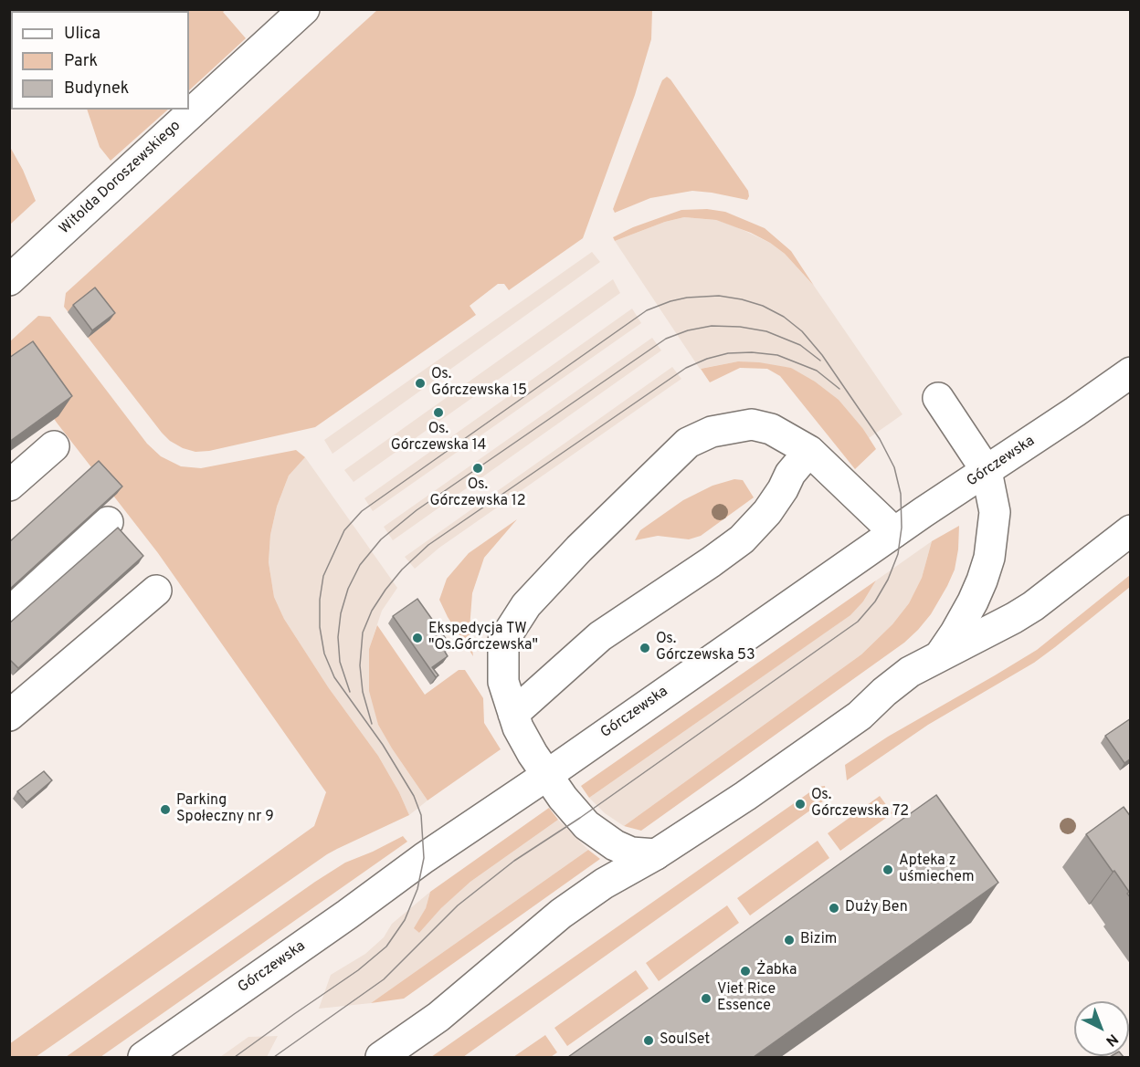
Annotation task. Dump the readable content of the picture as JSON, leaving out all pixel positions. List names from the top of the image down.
{
  "streets": {
    "main road": ["Witolda Doroszewskiego", "Górczewska"]
  },
  "places": [
    "Os. Górczewska 15",
    "Os. Górczewska 14",
    "Os. Górczewska 12",
    "Ekspedycja TW \"Os.Górczewska\"",
    "Os. Górczewska 53",
    "Os. Górczewska 72",
    "Parking Społeczny nr 9",
    "Apteka z uśmiechem",
    "Duży Ben",
    "Bizim",
    "Żabka",
    "Viet Rice Essence",
    "SoulSet"
  ],
  "legend": ["Ulica", "Park", "Budynek"],
  "north": "bottom right"
}
